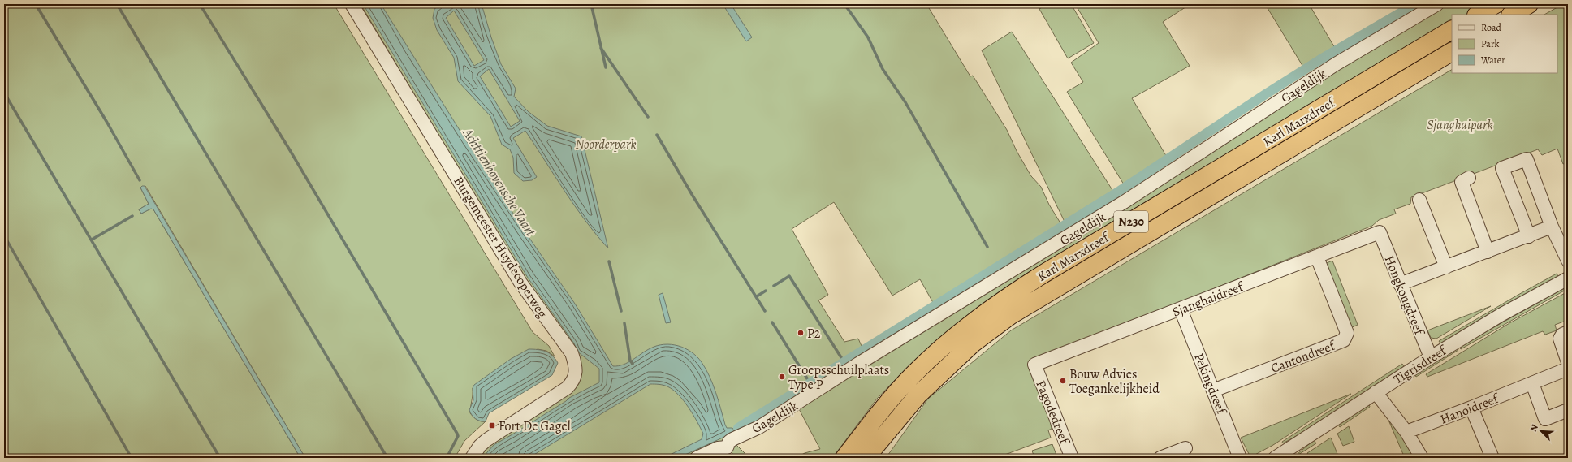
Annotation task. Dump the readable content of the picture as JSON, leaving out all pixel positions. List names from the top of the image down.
{
  "streets": {
    "highway": ["Karl Marxdreef", "N230"],
    "street": [
      "Gageldijk",
      "Burgemeester Huydecoperweg",
      "Hongkongdreef",
      "Sjanghaidreef",
      "Cantondreef",
      "Tigrisdreef",
      "Pekingdreef",
      "Hanoidreef",
      "Pagodedreef"
    ]
  },
  "crossings": [
    ["Hongkongdreef", "Sjanghaidreef"],
    ["Hongkongdreef", "Tigrisdreef"],
    ["Sjanghaidreef", "Cantondreef"],
    ["Sjanghaidreef", "Pekingdreef"],
    ["Sjanghaidreef", "Pagodedreef"],
    ["Cantondreef", "Pekingdreef"]
  ],
  "water": ["Achttienhovensche Vaart"],
  "parks": ["Sjanghaipark", "Noorderpark"],
  "places": {
    "other": ["P2", "Groepsschuilplaats Type P", "Bouw Advies Toegankelijkheid"],
    "transit": ["Fort De Gagel"]
  },
  "legend": ["Road", "Park", "Water"],
  "north": "top left"
}
